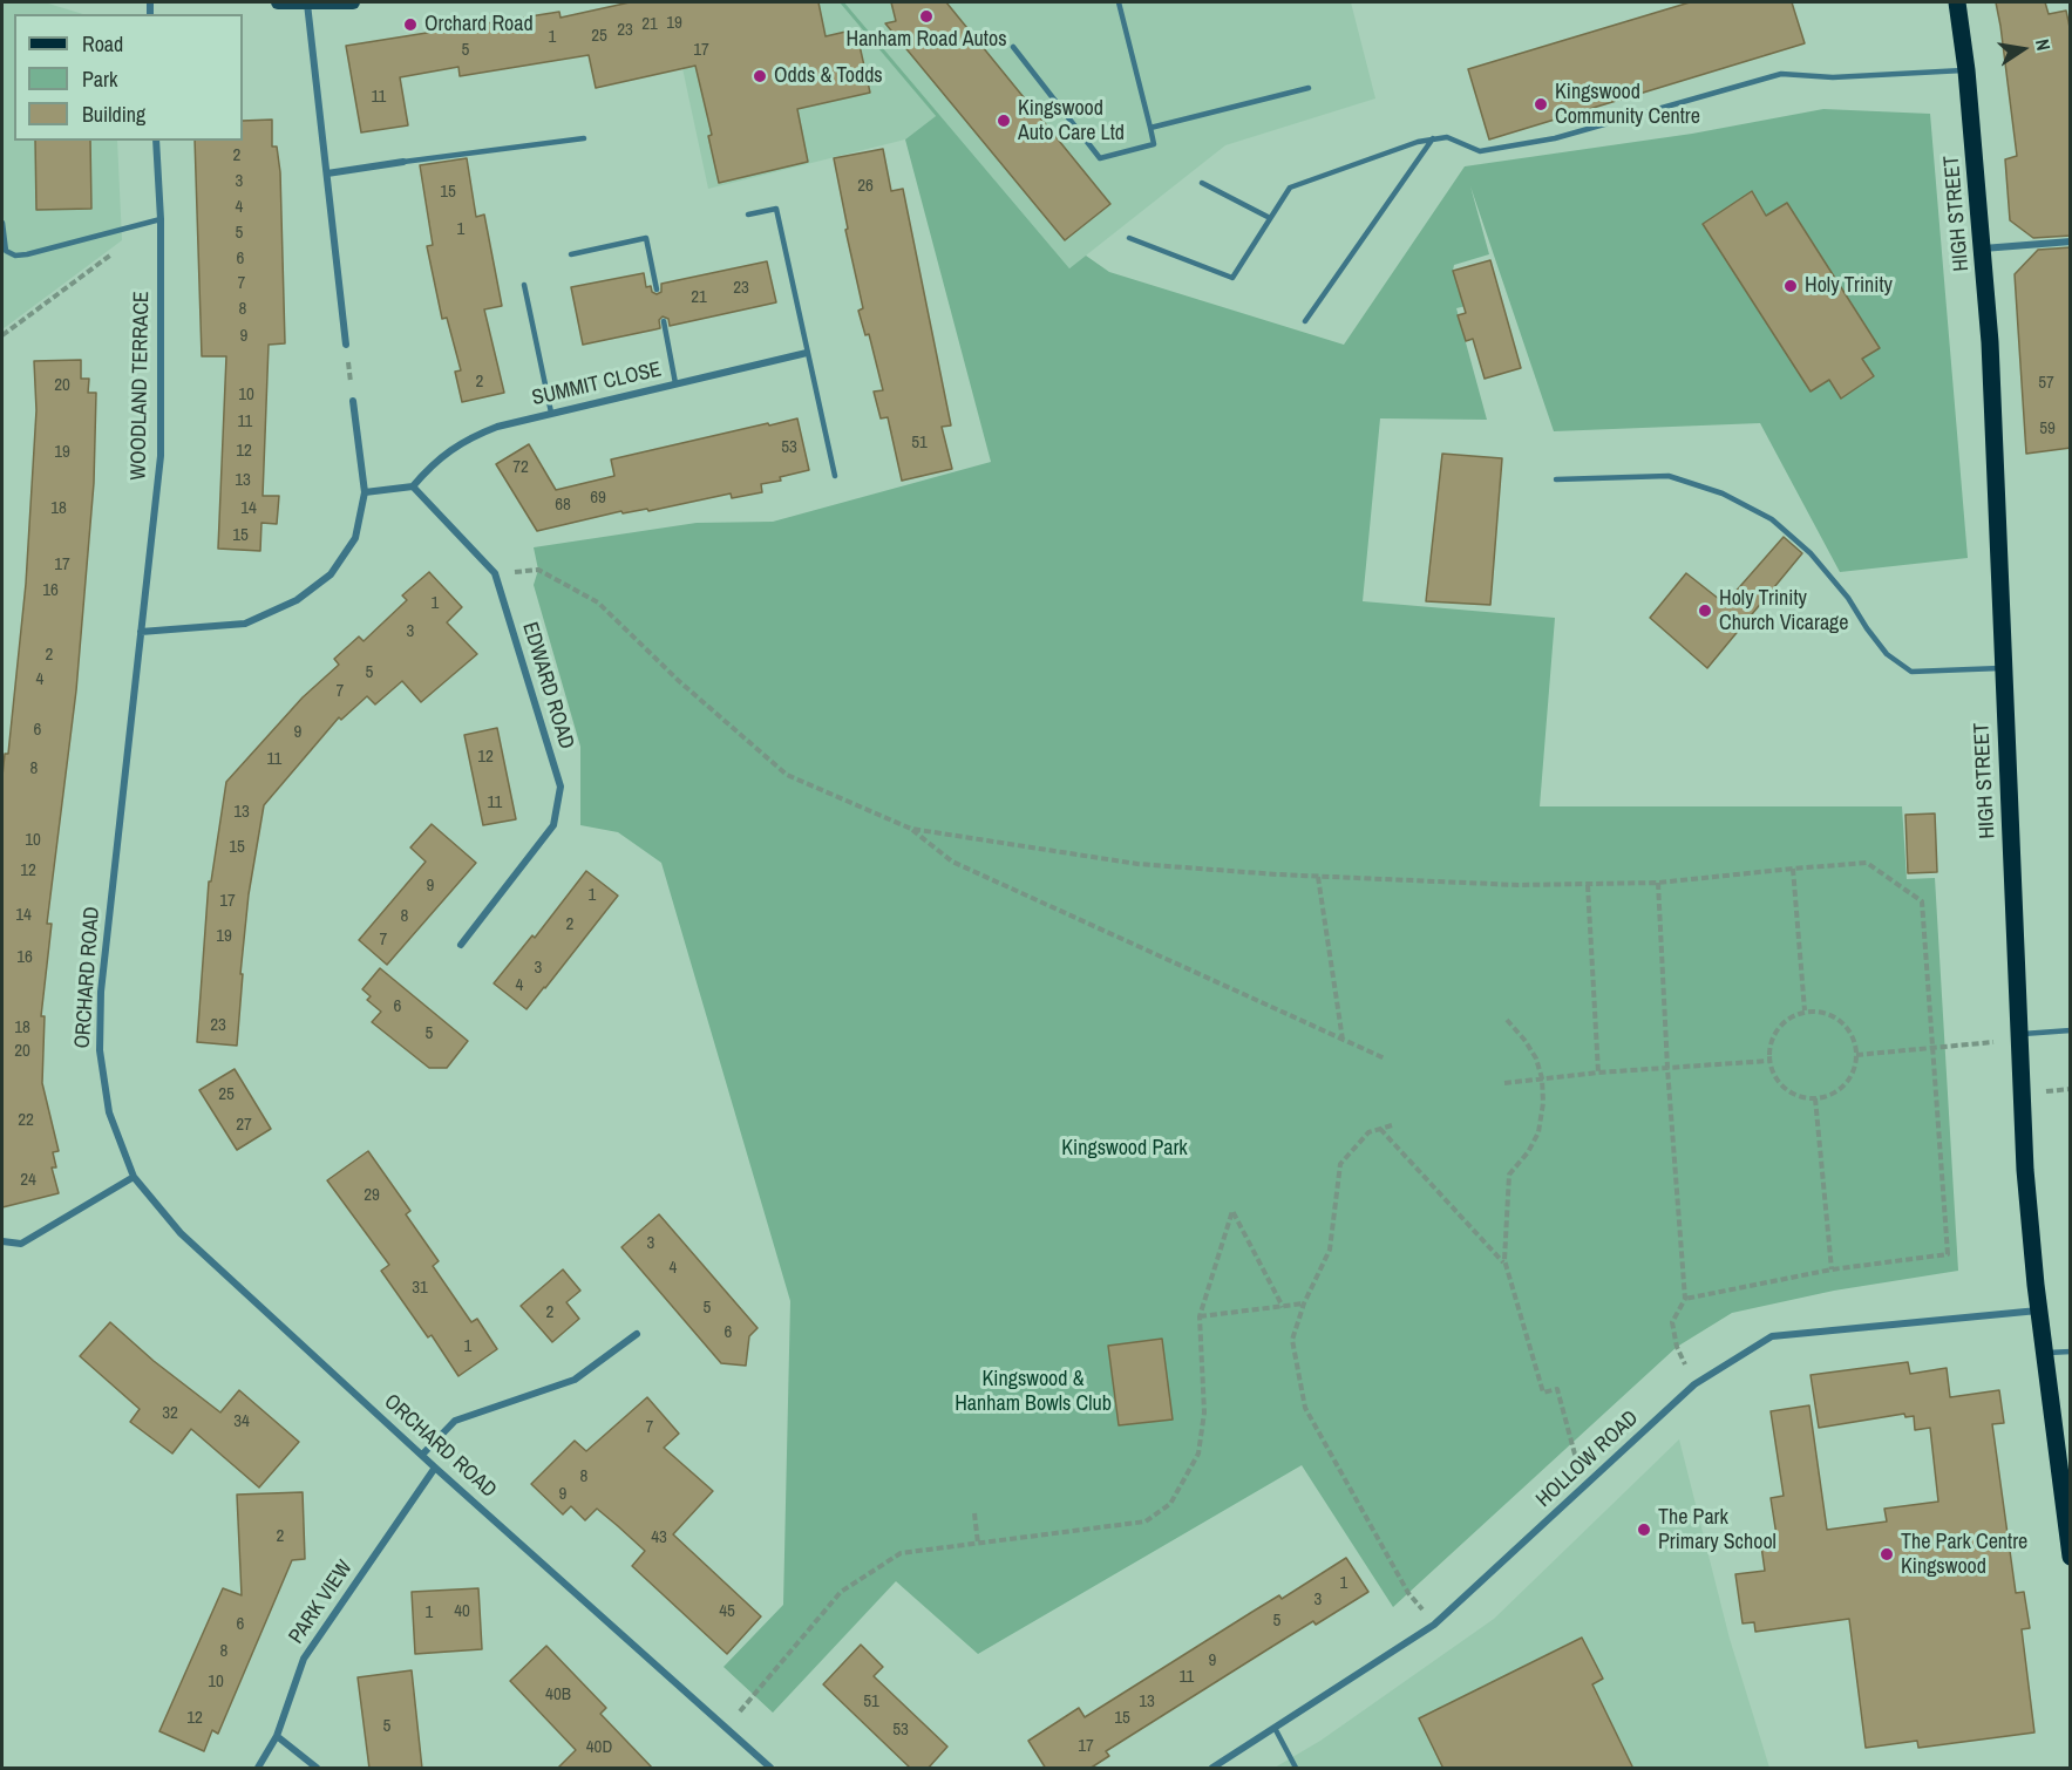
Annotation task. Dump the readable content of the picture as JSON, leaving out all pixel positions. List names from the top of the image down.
{
  "streets": {
    "main road": ["HIGH STREET"],
    "street": [
      "SUMMIT CLOSE",
      "WOODLAND TERRACE",
      "EDWARD ROAD",
      "ORCHARD ROAD",
      "HOLLOW ROAD",
      "PARK VIEW"
    ]
  },
  "crossings": [
    ["HIGH STREET", "HOLLOW ROAD"],
    ["SUMMIT CLOSE", "EDWARD ROAD"],
    ["WOODLAND TERRACE", "ORCHARD ROAD"],
    ["ORCHARD ROAD", "PARK VIEW"]
  ],
  "parks": ["Kingswood Park", "Kingswood & Hanham Bowls Club"],
  "places": [
    "Hanham Road Autos",
    "Orchard Road",
    "Odds & Todds",
    "Kingswood Community Centre",
    "Kingswood Auto Care Ltd",
    "Holy Trinity",
    "Holy Trinity Church Vicarage",
    "The Park Primary School",
    "The Park Centre Kingswood"
  ],
  "house_numbers": [
    "19",
    "21",
    "23",
    "25",
    "1",
    "5",
    "17",
    "11",
    "2",
    "3",
    "26",
    "15",
    "4",
    "1",
    "5",
    "6",
    "7",
    "23",
    "21",
    "8",
    "9",
    "2",
    "57",
    "20",
    "10",
    "11",
    "59",
    "51",
    "53",
    "12",
    "19",
    "72",
    "13",
    "69",
    "68",
    "18",
    "14",
    "15",
    "17",
    "16",
    "1",
    "3",
    "2",
    "5",
    "4",
    "7",
    "6",
    "9",
    "12",
    "11",
    "8",
    "11",
    "13",
    "10",
    "15",
    "12",
    "9",
    "1",
    "17",
    "14",
    "8",
    "2",
    "19",
    "7",
    "16",
    "3",
    "4",
    "6",
    "23",
    "18",
    "5",
    "20",
    "25",
    "22",
    "27",
    "24",
    "29",
    "3",
    "4",
    "31",
    "5",
    "2",
    "6",
    "1",
    "32",
    "34",
    "7",
    "8",
    "9",
    "2",
    "43",
    "1",
    "3",
    "40",
    "45",
    "1",
    "5",
    "6",
    "8",
    "9",
    "11",
    "10",
    "40B",
    "51",
    "13",
    "12",
    "15",
    "5",
    "53",
    "17",
    "40D"
  ],
  "legend": ["Road", "Park", "Building"],
  "north": "right"
}
